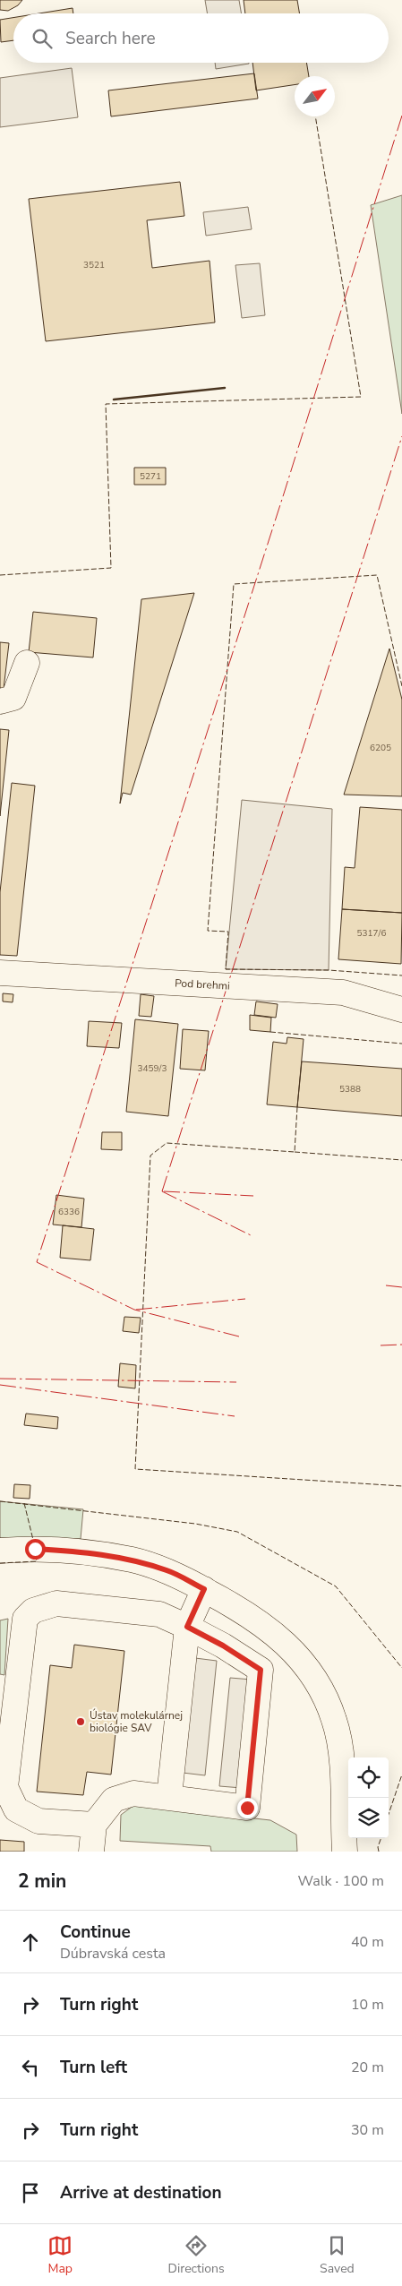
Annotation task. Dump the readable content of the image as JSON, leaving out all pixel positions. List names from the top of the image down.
{
  "streets": {
    "street": ["Pod brehmi"]
  },
  "places": ["Ústav molekulárnej biológie SAV"],
  "house_numbers": [
    "3521",
    "5271",
    "6205",
    "5317/6",
    "3459/3",
    "5388",
    "6336"
  ],
  "north": "top right",
  "page": {
    "search": "Search here",
    "heading": ["2 min", "Walk · 100 m"],
    "list": [
      ["Continue", "Dúbravská cesta", "40 m"],
      ["Turn right", "10 m"],
      ["Turn left", "20 m"],
      ["Turn right", "30 m"],
      "Arrive at destination"
    ],
    "nav": ["Map", "Directions", "Saved"]
  }
}
